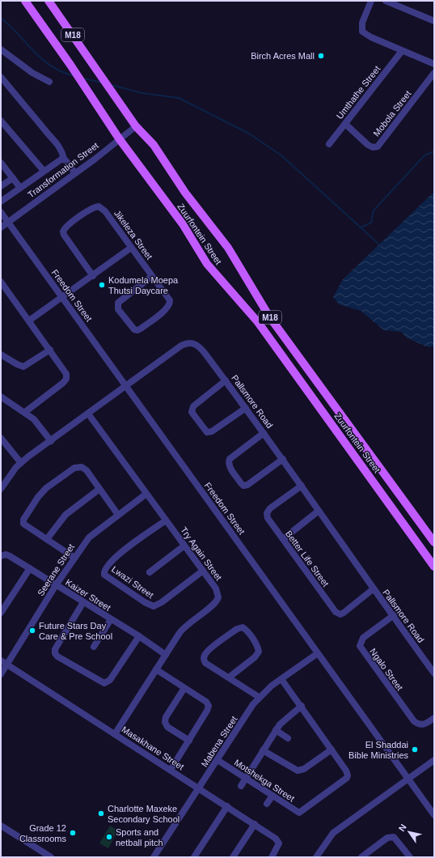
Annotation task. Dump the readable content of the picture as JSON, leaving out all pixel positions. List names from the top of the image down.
{
  "streets": {
    "main road": ["M18", "Zuurfontein Street"],
    "street": [
      "Umthathe Street",
      "Mobola Street",
      "Transformation Street",
      "Jikeleza Street",
      "Freedom Street",
      "Pallsmore Road",
      "Try Again Street",
      "Better Life Street",
      "Seerane Street",
      "Lwazi Street",
      "Kaizer Street",
      "Ngalo Street",
      "Mabena Street",
      "Masakhane Street",
      "Motshekga Street"
    ]
  },
  "crossings": [
    ["Umthathe Street", "Mobola Street"],
    ["Transformation Street", "Zuurfontein Street"],
    ["Transformation Street", "Freedom Street"],
    ["Freedom Street", "Pallsmore Road"],
    ["Freedom Street", "Mabena Street"],
    ["Pallsmore Road", "Try Again Street"],
    ["Pallsmore Road", "Better Life Street"],
    ["Pallsmore Road", "Ngalo Street"],
    ["Try Again Street", "Seerane Street"],
    ["Try Again Street", "Lwazi Street"],
    ["Try Again Street", "Kaizer Street"],
    ["Try Again Street", "Masakhane Street"],
    ["Seerane Street", "Kaizer Street"],
    ["Seerane Street", "Masakhane Street"],
    ["Mabena Street", "Masakhane Street"],
    ["Mabena Street", "Motshekga Street"]
  ],
  "places": [
    "Birch Acres Mall",
    "Kodumela Moepa Thutsi Daycare",
    "Future Stars Day Care & Pre School",
    "El Shaddai Bible Ministries",
    "Charlotte Maxeke Secondary School",
    "Grade 12 Classrooms",
    "Sports and netball pitch"
  ],
  "north": "top left"
}
